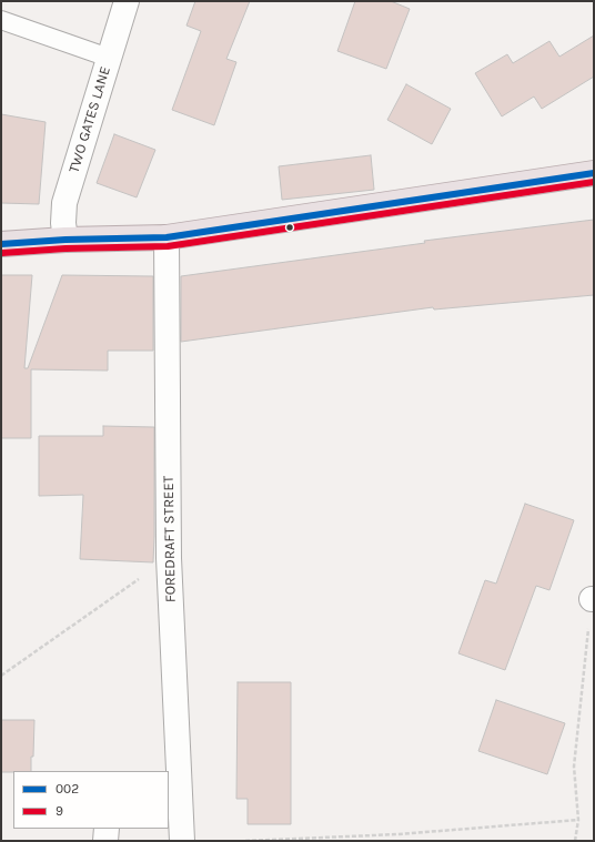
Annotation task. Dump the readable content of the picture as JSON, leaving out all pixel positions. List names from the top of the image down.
{
  "streets": {
    "street": ["TWO GATES LANE", "FOREDRAFT STREET"]
  },
  "lines": ["transit line 002", "transit line 9"],
  "legend": ["002", "9"]
}
